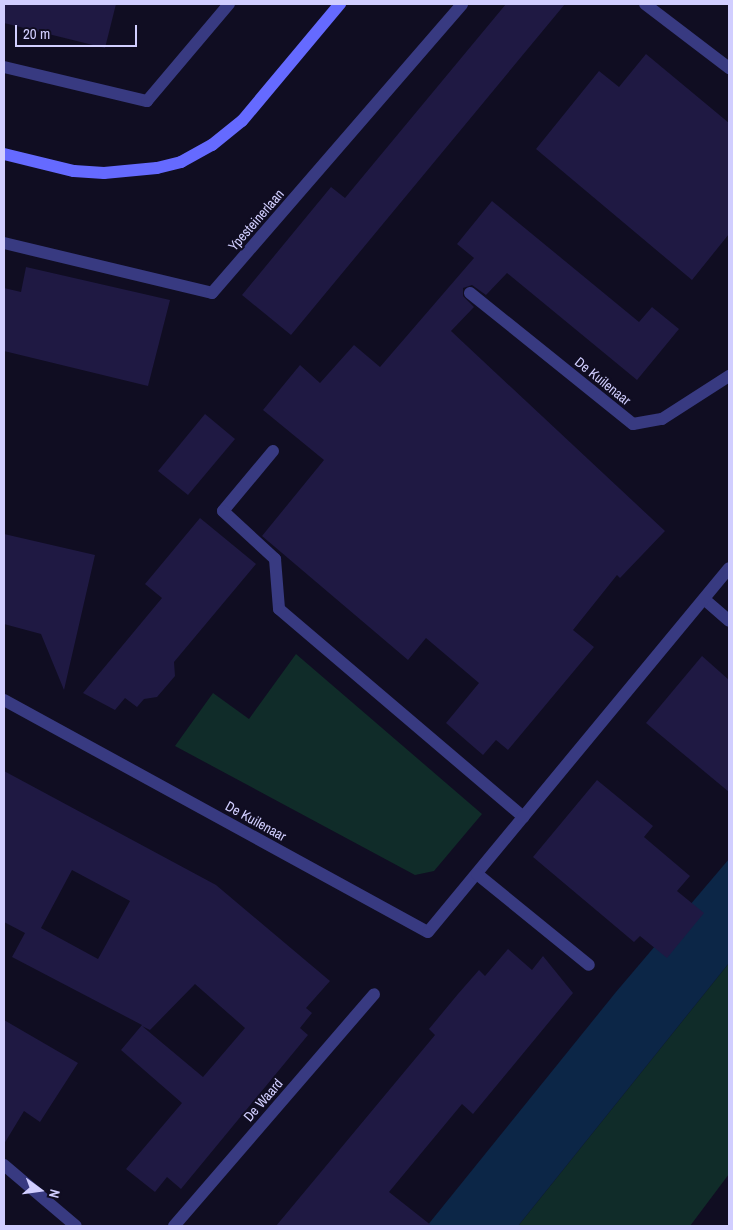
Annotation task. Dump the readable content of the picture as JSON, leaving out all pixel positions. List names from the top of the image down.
{
  "streets": {
    "street": ["Ypesteinerlaan", "De Kuilenaar", "De Waard"]
  },
  "scale_bar": "20 m",
  "north": "right"
}
